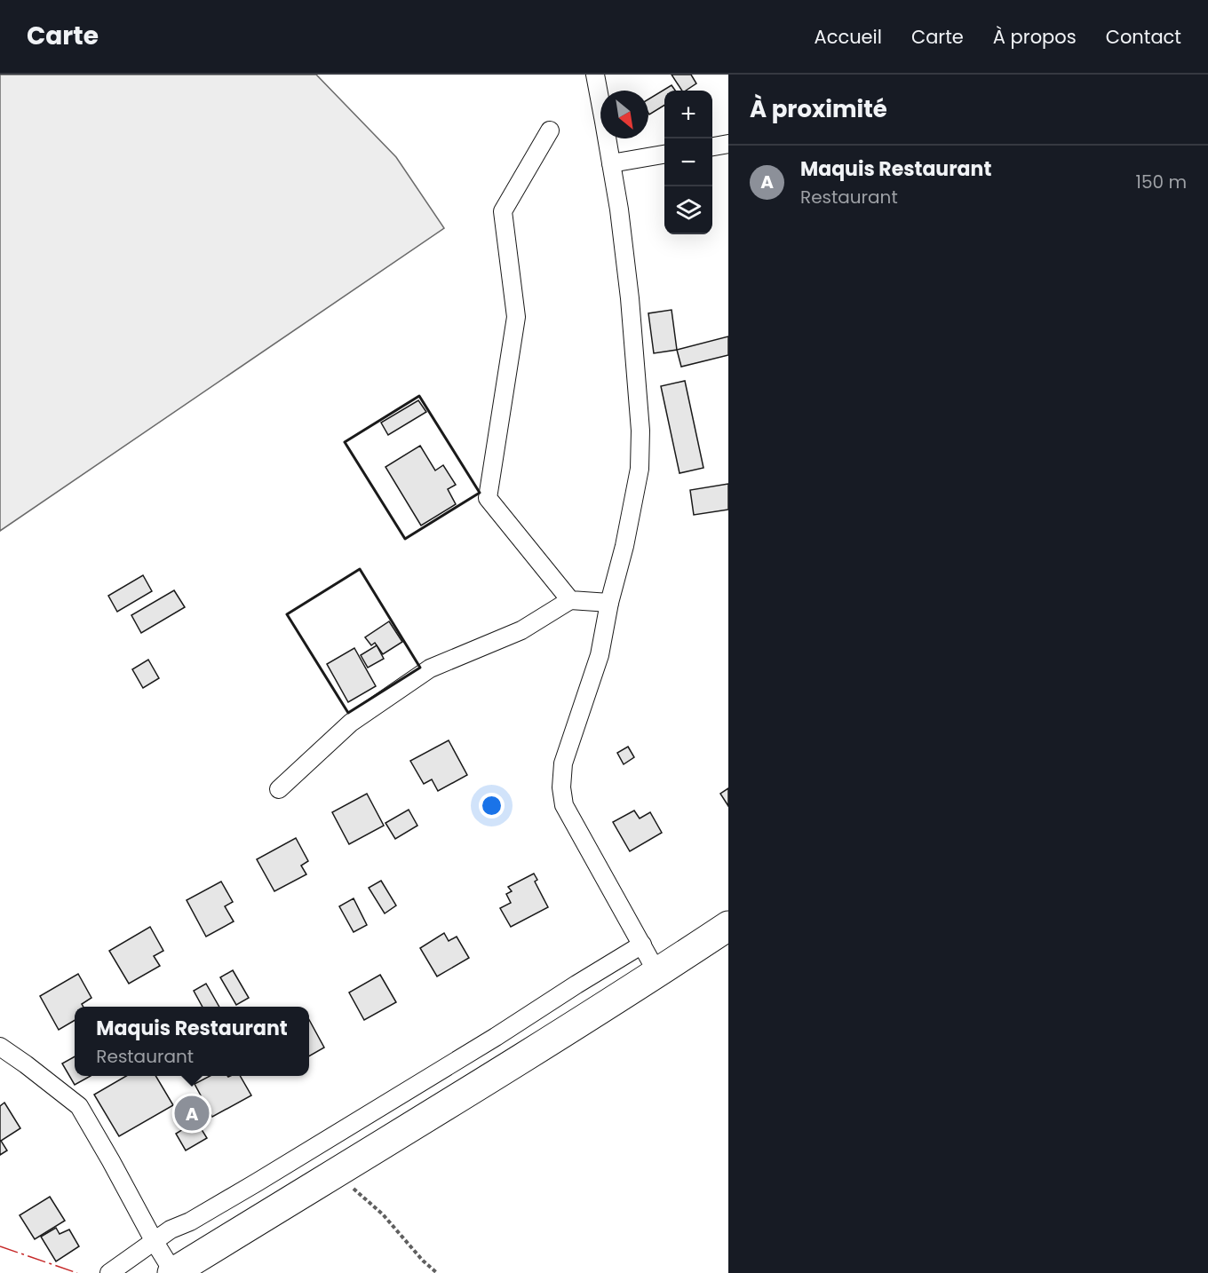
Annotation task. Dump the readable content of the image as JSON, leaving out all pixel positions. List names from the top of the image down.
{
  "north": "bottom right",
  "page": {
    "header": "Carte",
    "nav": [
      "Accueil",
      "Carte",
      "À propos",
      "Contact"
    ],
    "heading": "À proximité",
    "map_buttons": ["+", "−"],
    "list": [
      {
        "mark": "A",
        "name": "Maquis Restaurant",
        "note": "Restaurant",
        "value": "150 m"
      }
    ],
    "popup": ["Maquis Restaurant", "Restaurant"],
    "pins": "A"
  }
}
